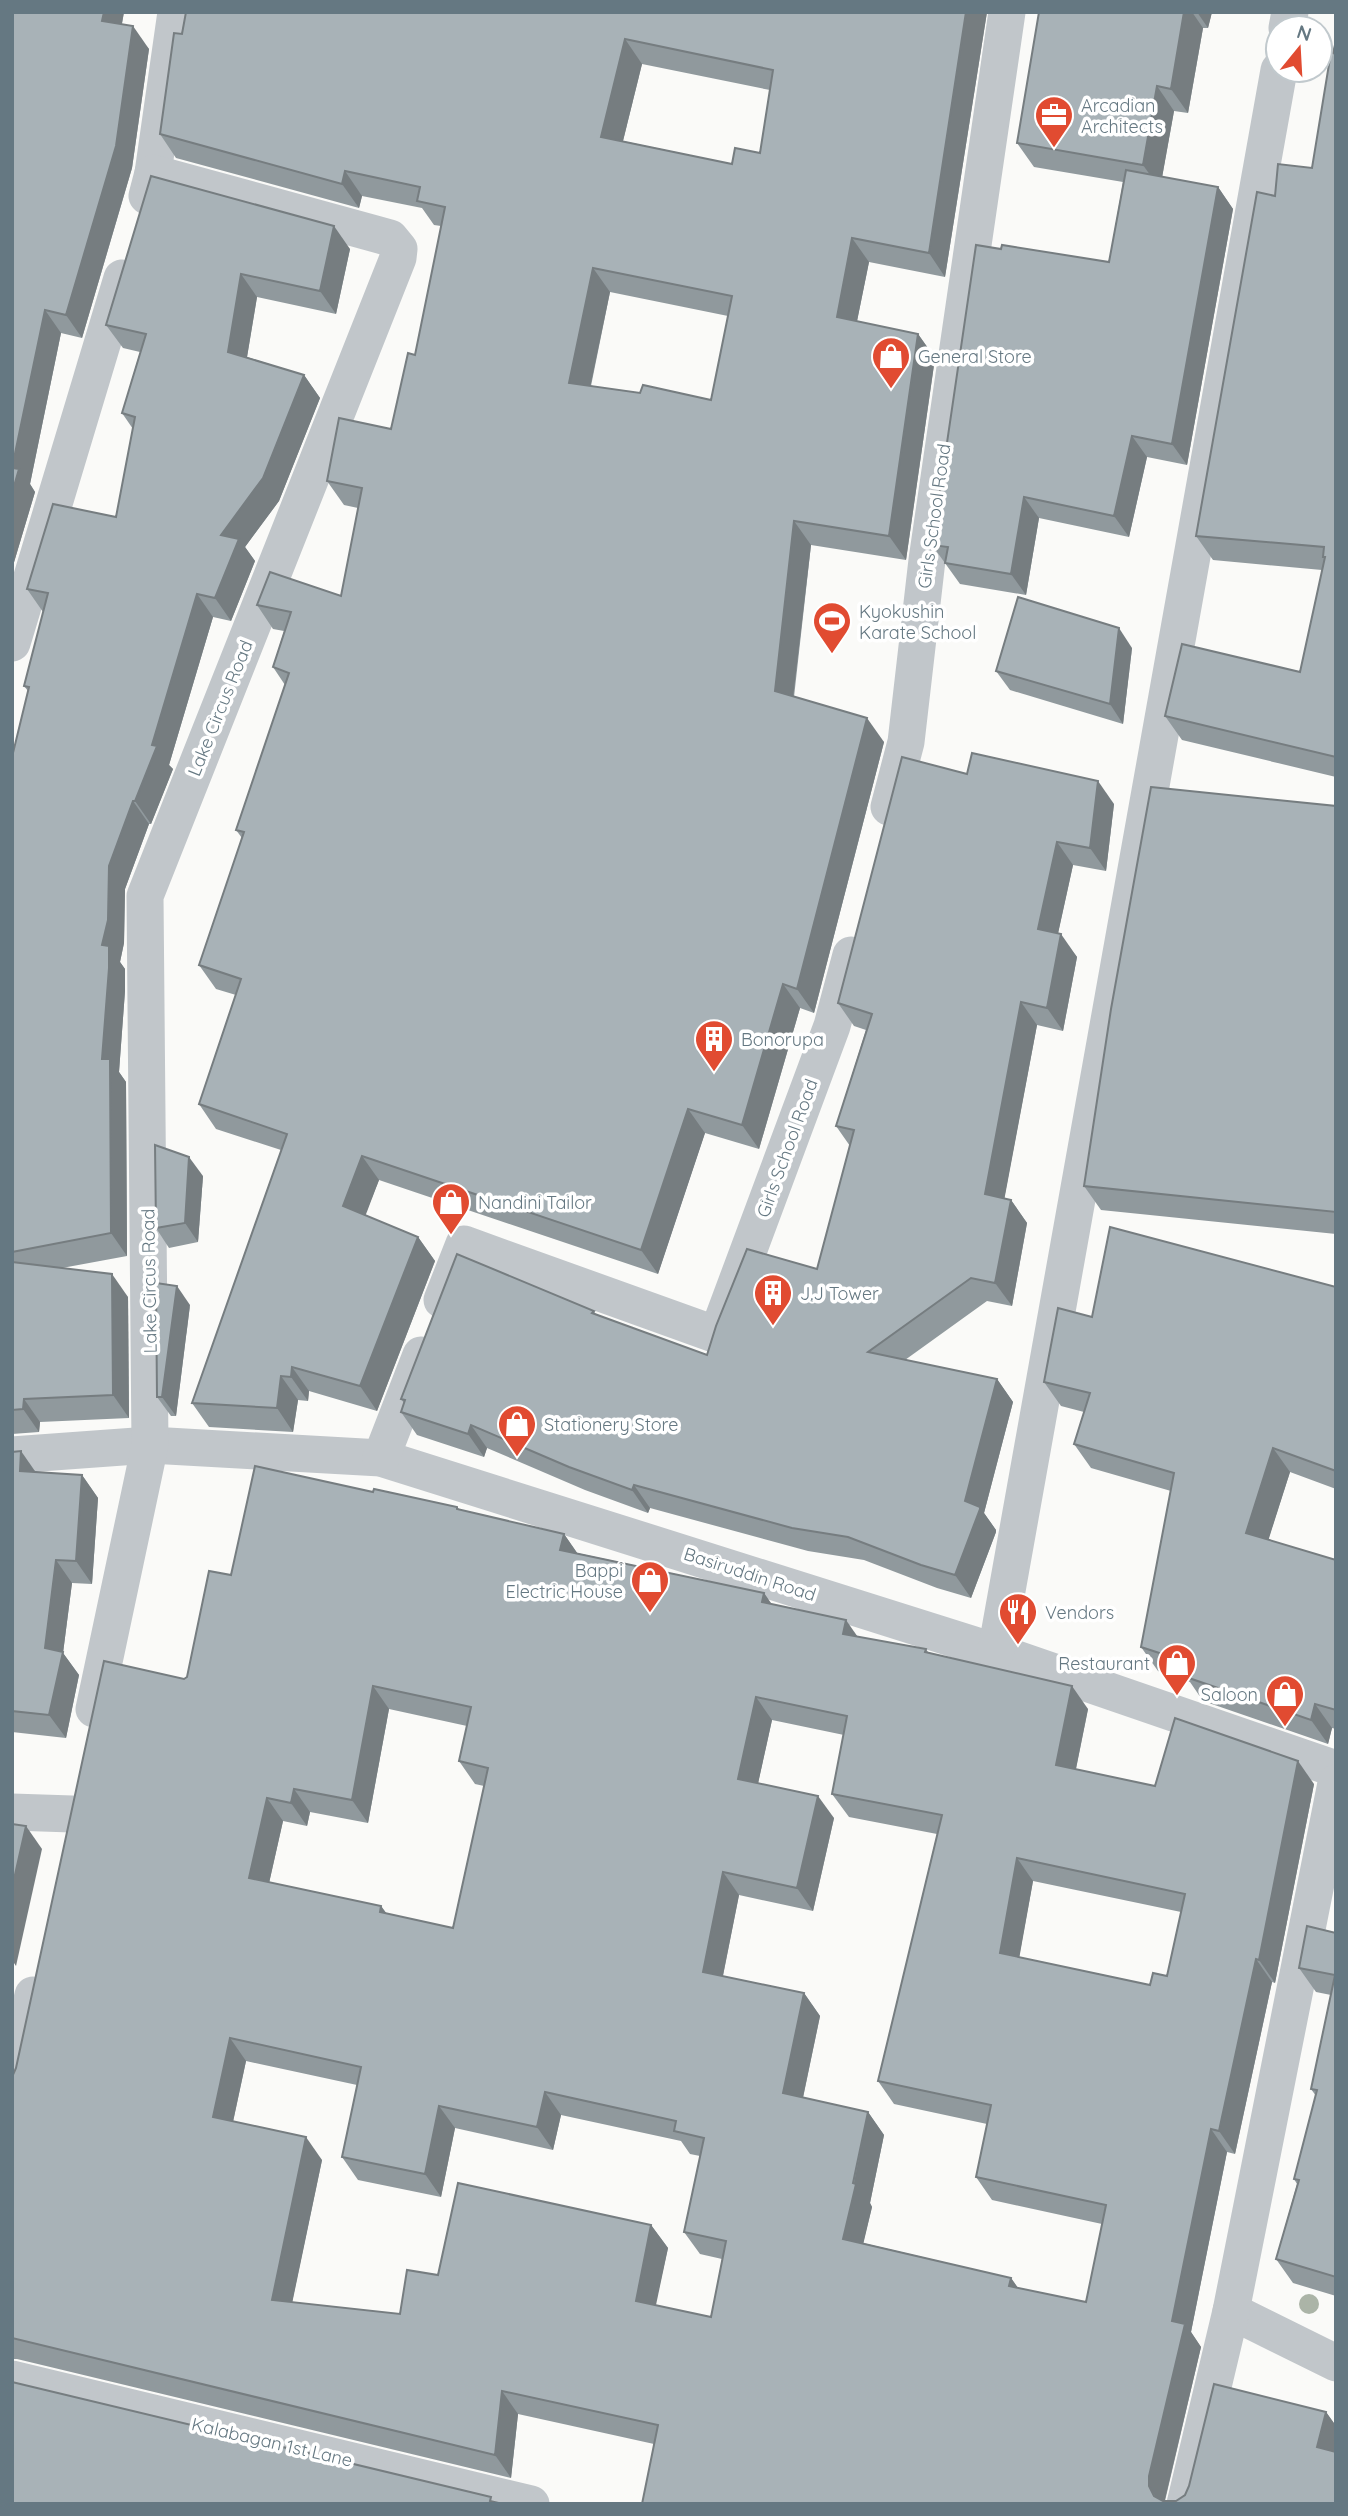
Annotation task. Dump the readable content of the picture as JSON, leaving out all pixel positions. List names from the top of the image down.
{
  "streets": {
    "street": [
      "Girls School Road",
      "Lake Circus Road",
      "Basiruddin Road",
      "Kalabagan 1st Lane"
    ]
  },
  "crossings": [
    ["Girls School Road", "Basiruddin Road"],
    ["Lake Circus Road", "Basiruddin Road"]
  ],
  "places": {
    "office": ["Arcadian Architects"],
    "shop": [
      "General Store",
      "Nandini Tailor",
      "Stationery Store",
      "Bappi Electric House",
      "Restaurant",
      "Saloon"
    ],
    "sports": ["Kyokushin Karate School"],
    "building": ["Bonorupa", "J.J Tower"],
    "restaurant": ["Vendors"]
  },
  "north": "top"
}
